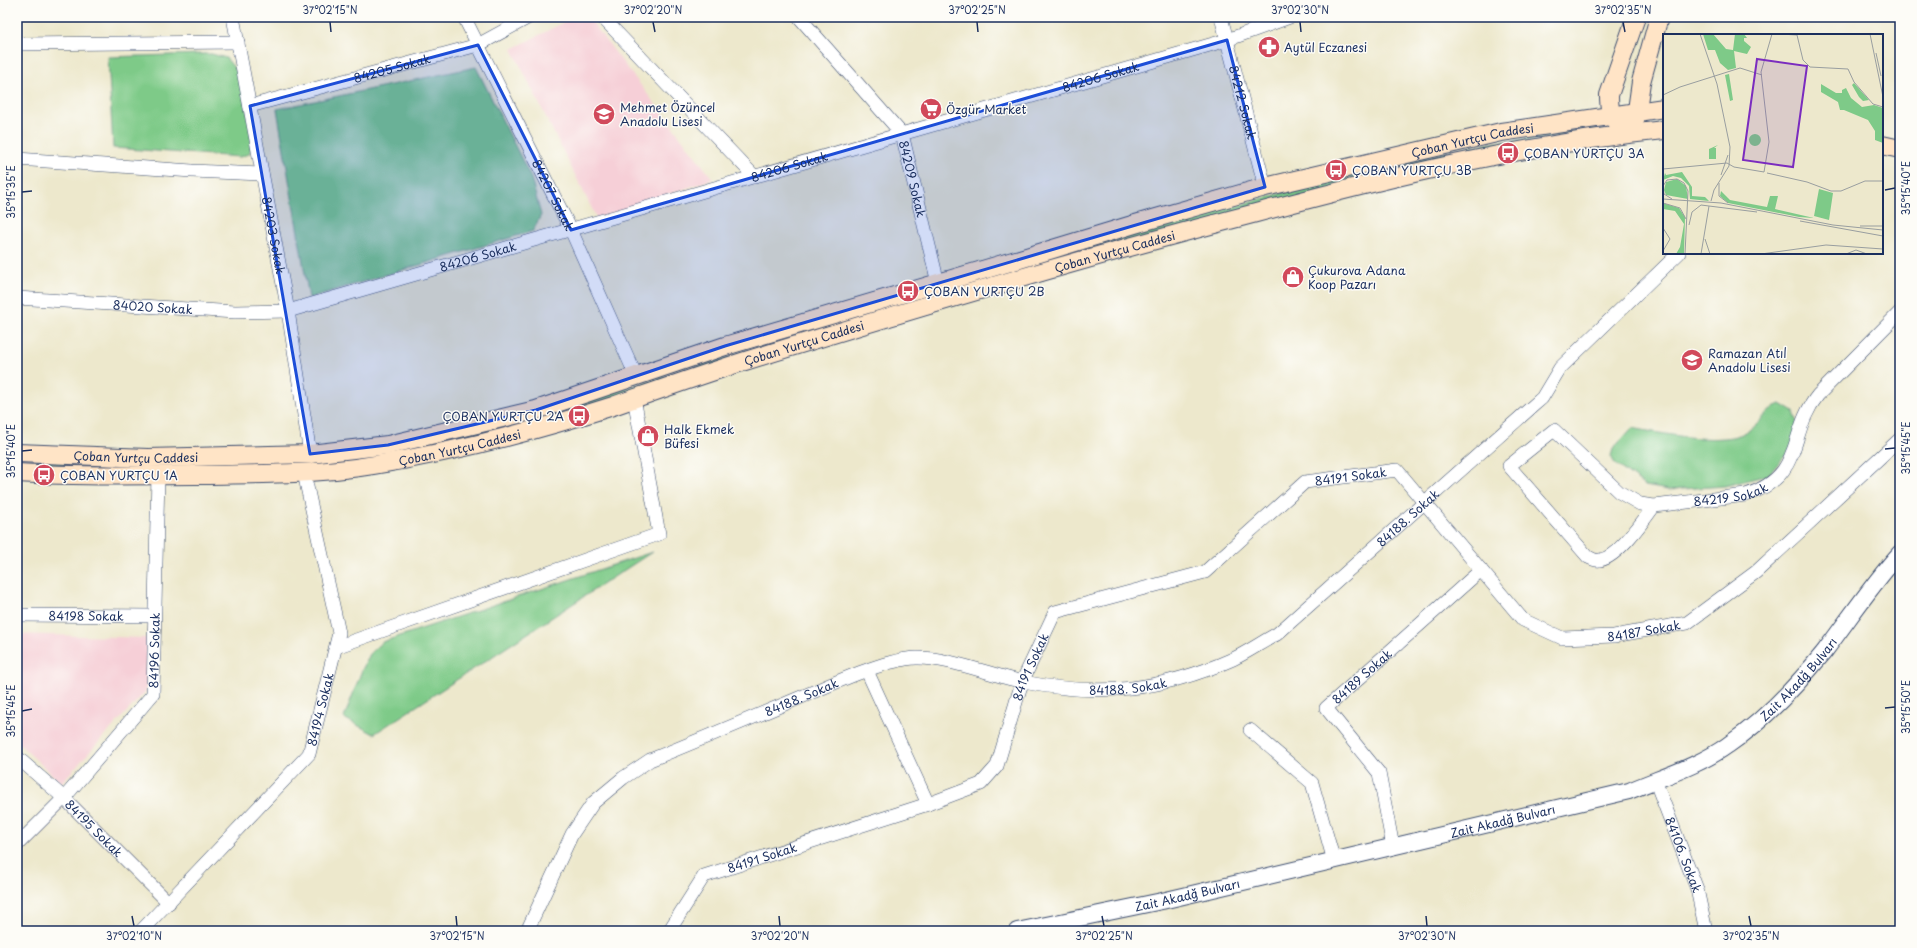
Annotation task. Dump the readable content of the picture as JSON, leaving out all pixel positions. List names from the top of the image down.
{
  "streets": {
    "main road": ["Çoban Yurtçu Caddesi"],
    "street": [
      "84205 Sokak",
      "84206 Sokak",
      "84212 Sokak",
      "84209 Sokak",
      "84207 Sokak",
      "84203 Sokak",
      "84020 Sokak",
      "84191 Sokak",
      "84219 Sokak",
      "84188. Sokak",
      "84198 Sokak",
      "84187 Sokak",
      "84196 Sokak",
      "84189 Sokak",
      "Zait Akadğ Bulvarı",
      "84194 Sokak",
      "84195 Sokak",
      "84106. Sokak"
    ]
  },
  "crossings": [
    ["84205 Sokak", "84207 Sokak"],
    ["84205 Sokak", "84203 Sokak"],
    ["84206 Sokak", "84212 Sokak"],
    ["84206 Sokak", "84209 Sokak"],
    ["84206 Sokak", "84207 Sokak"],
    ["84206 Sokak", "84203 Sokak"],
    ["84206 Sokak", "84020 Sokak"],
    ["84212 Sokak", "Çoban Yurtçu Caddesi"],
    ["Çoban Yurtçu Caddesi", "84209 Sokak"],
    ["Çoban Yurtçu Caddesi", "84207 Sokak"],
    ["Çoban Yurtçu Caddesi", "84203 Sokak"],
    ["Çoban Yurtçu Caddesi", "84196 Sokak"],
    ["Çoban Yurtçu Caddesi", "84194 Sokak"],
    ["84203 Sokak", "84020 Sokak"],
    ["84191 Sokak", "84188. Sokak"],
    ["84191 Sokak", "84187 Sokak"],
    ["84188. Sokak", "84187 Sokak"],
    ["84198 Sokak", "84196 Sokak"],
    ["84187 Sokak", "84189 Sokak"],
    ["84196 Sokak", "84195 Sokak"],
    ["84189 Sokak", "Zait Akadğ Bulvarı"],
    ["Zait Akadğ Bulvarı", "84106. Sokak"],
    ["84194 Sokak", "84195 Sokak"]
  ],
  "places": {
    "pharmacy": ["Aytül Eczanesi"],
    "supermarket": ["Özgür Market"],
    "school or university": ["Mehmet Özüncel Anadolu Lisesi", "Ramazan Atıl Anadolu Lisesi"],
    "bus stop": [
      "ÇOBAN YURTÇU 3A",
      "ÇOBAN YURTÇU 3B",
      "ÇOBAN YURTÇU 2B",
      "ÇOBAN YURTÇU 2A",
      "ÇOBAN YURTÇU 1A"
    ],
    "shop": ["Çukurova Adana Koop Pazarı", "Halk Ekmek Büfesi"]
  },
  "coordinates": [
    "37°02'15\"N",
    "37°02'20\"N",
    "37°02'25\"N",
    "37°02'30\"N",
    "37°02'35\"N",
    "35°15'40\"E",
    "35°15'35\"E",
    "35°15'45\"E",
    "35°15'50\"E",
    "37°02'10\"N"
  ]
}
